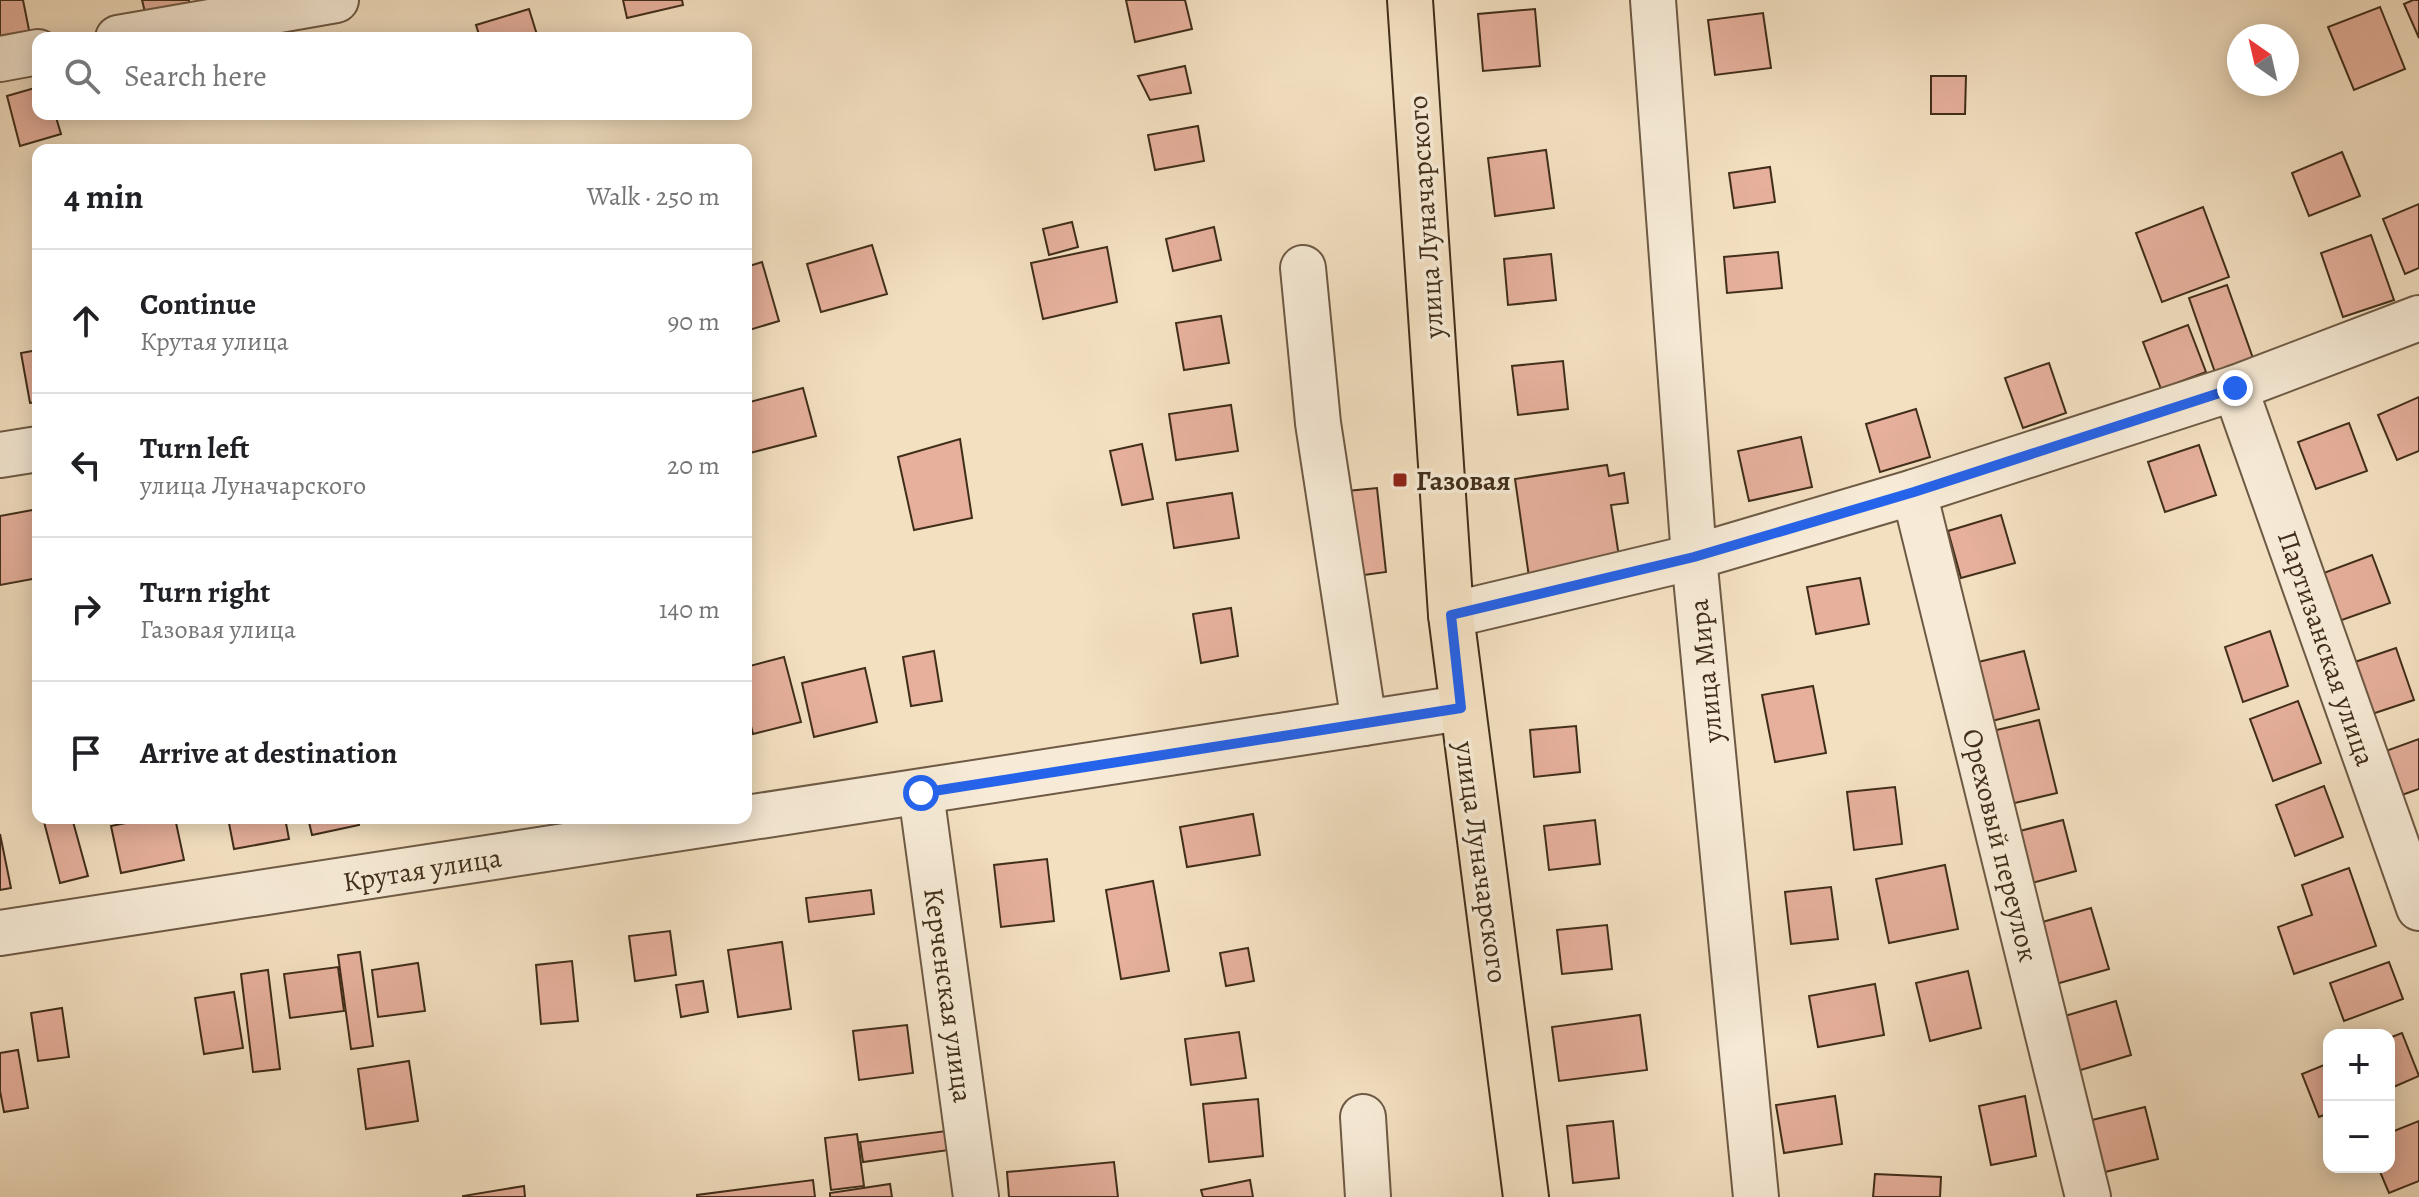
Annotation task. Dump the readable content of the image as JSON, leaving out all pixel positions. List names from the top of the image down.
{
  "streets": {
    "main road": ["улица Луначарского"],
    "street": [
      "Партизанская улица",
      "улица Мира",
      "Ореховый переулок",
      "Крутая улица",
      "Керченская улица"
    ]
  },
  "crossings": [
    ["улица Луначарского", "Крутая улица"],
    ["Крутая улица", "Керченская улица"]
  ],
  "places": {
    "transit": ["Газовая"]
  },
  "north": "top left",
  "page": {
    "search": "Search here",
    "heading": ["4 min", "Walk · 250 m"],
    "list": [
      ["Continue", "Крутая улица", "90 m"],
      ["Turn left", "улица Луначарского", "20 m"],
      ["Turn right", "Газовая улица", "140 m"],
      "Arrive at destination"
    ],
    "map_buttons": ["+", "−"]
  }
}
